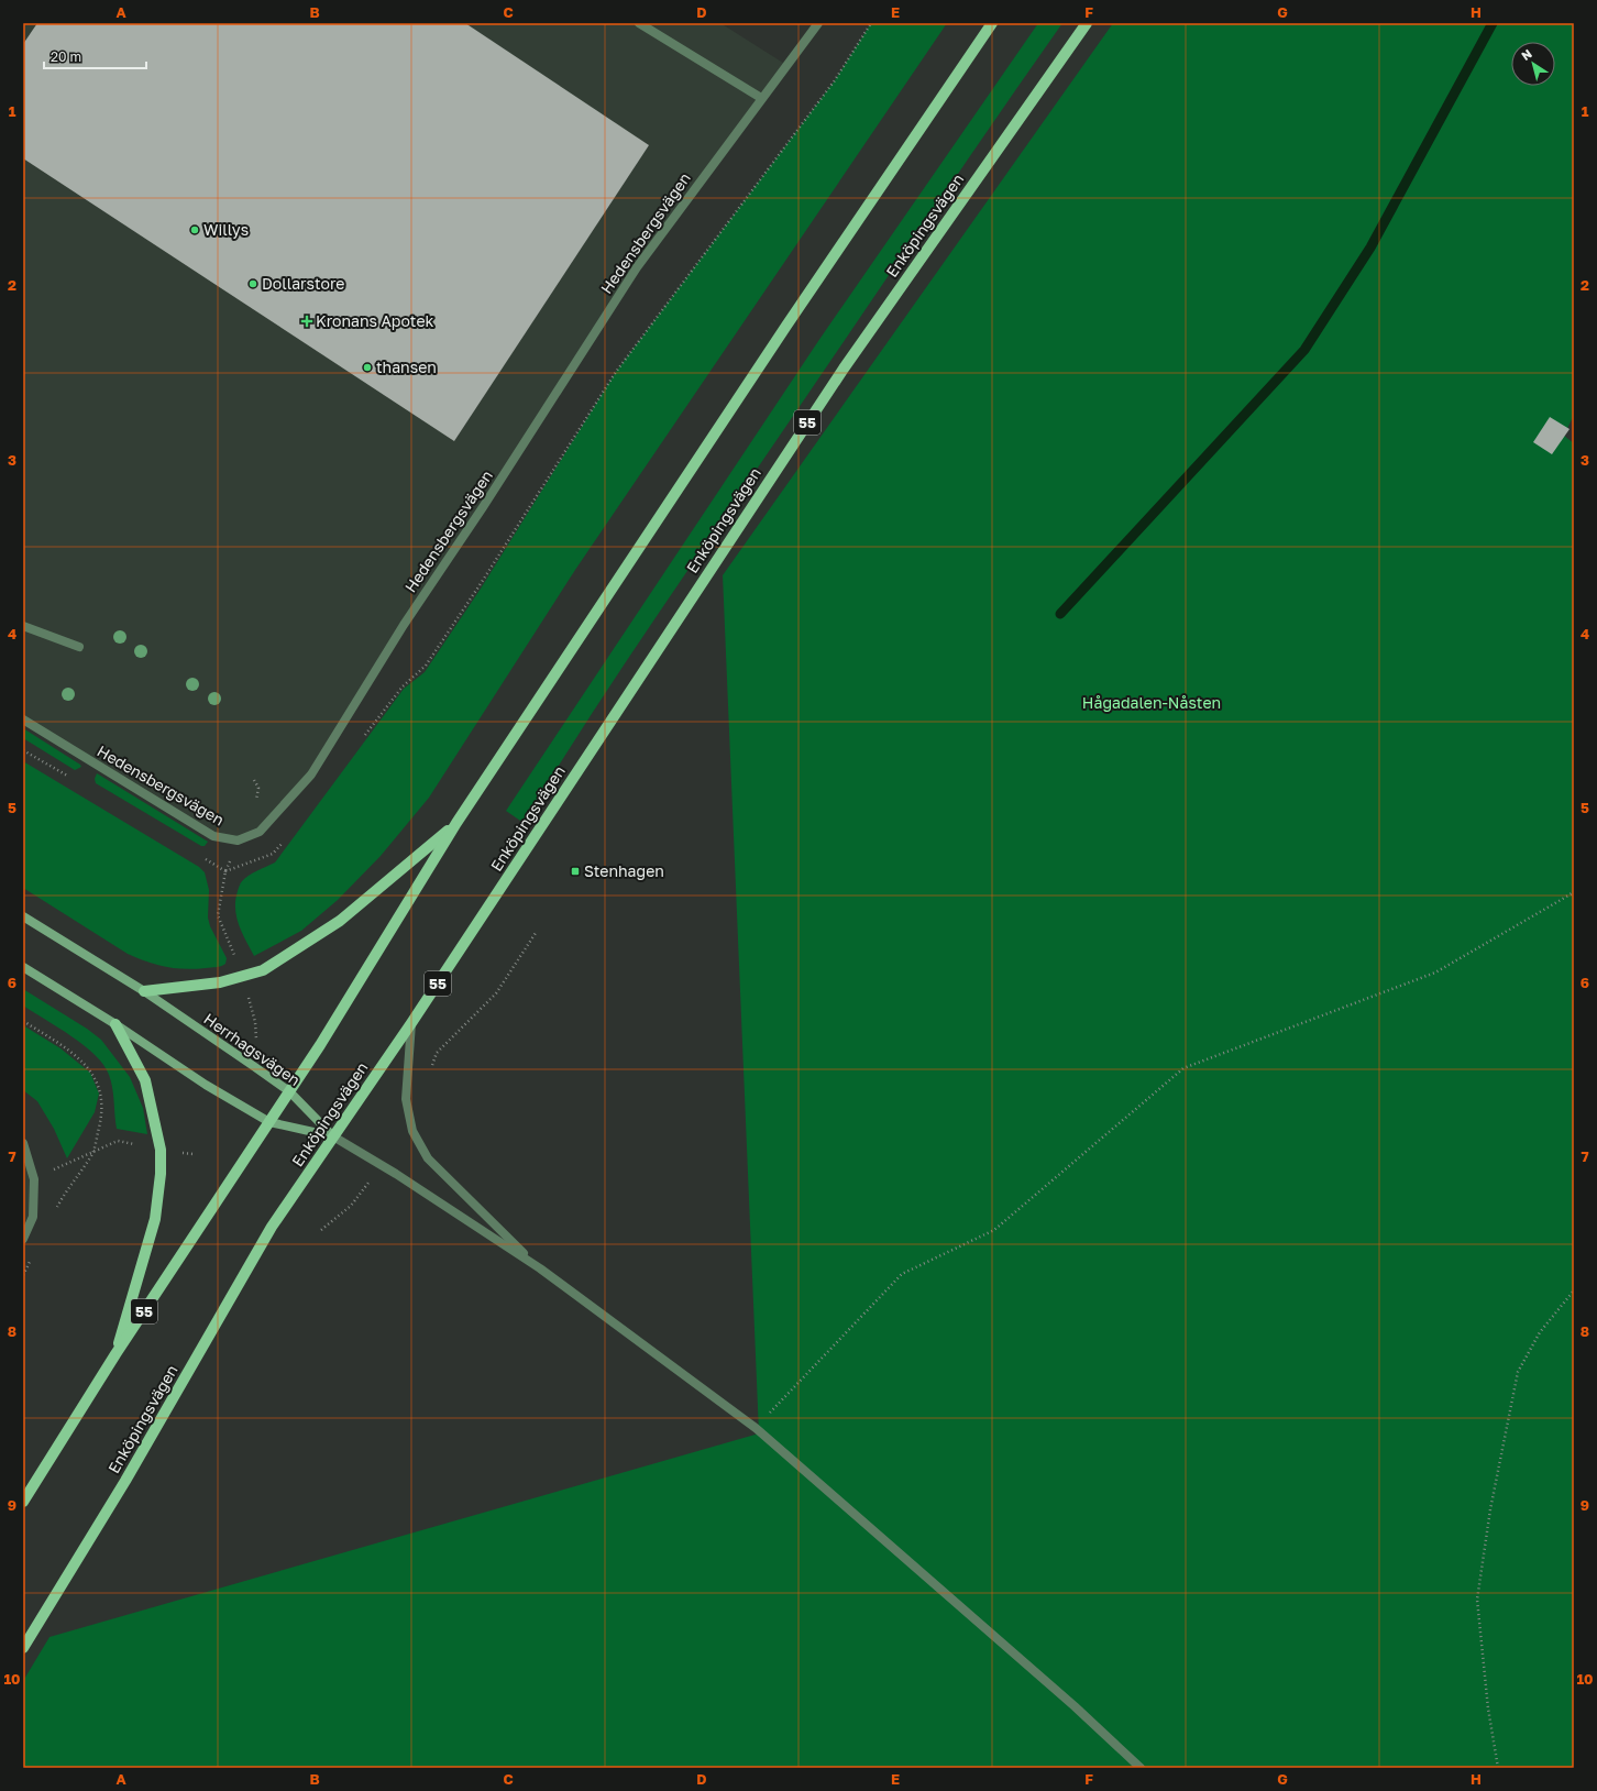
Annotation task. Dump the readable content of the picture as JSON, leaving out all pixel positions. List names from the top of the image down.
{
  "streets": {
    "main road": ["Enköpingsvägen", "55"],
    "street": ["Hedensbergsvägen", "Herrhagsvägen"]
  },
  "crossings": [
    ["Enköpingsvägen", "Herrhagsvägen"],
    ["55", "Herrhagsvägen"]
  ],
  "parks": ["Hågadalen-Nåsten"],
  "places": {
    "other": ["Willys", "Dollarstore", "thansen"],
    "health": ["Kronans Apotek"],
    "transit": ["Stenhagen"]
  },
  "scale_bar": "20 m",
  "north": "top left",
  "grid": {
    "columns": [
      "A",
      "B",
      "C",
      "D",
      "E",
      "F",
      "G",
      "H"
    ],
    "rows": [
      "1",
      "2",
      "3",
      "4",
      "5",
      "6",
      "7",
      "8",
      "9",
      "10"
    ]
  }
}
